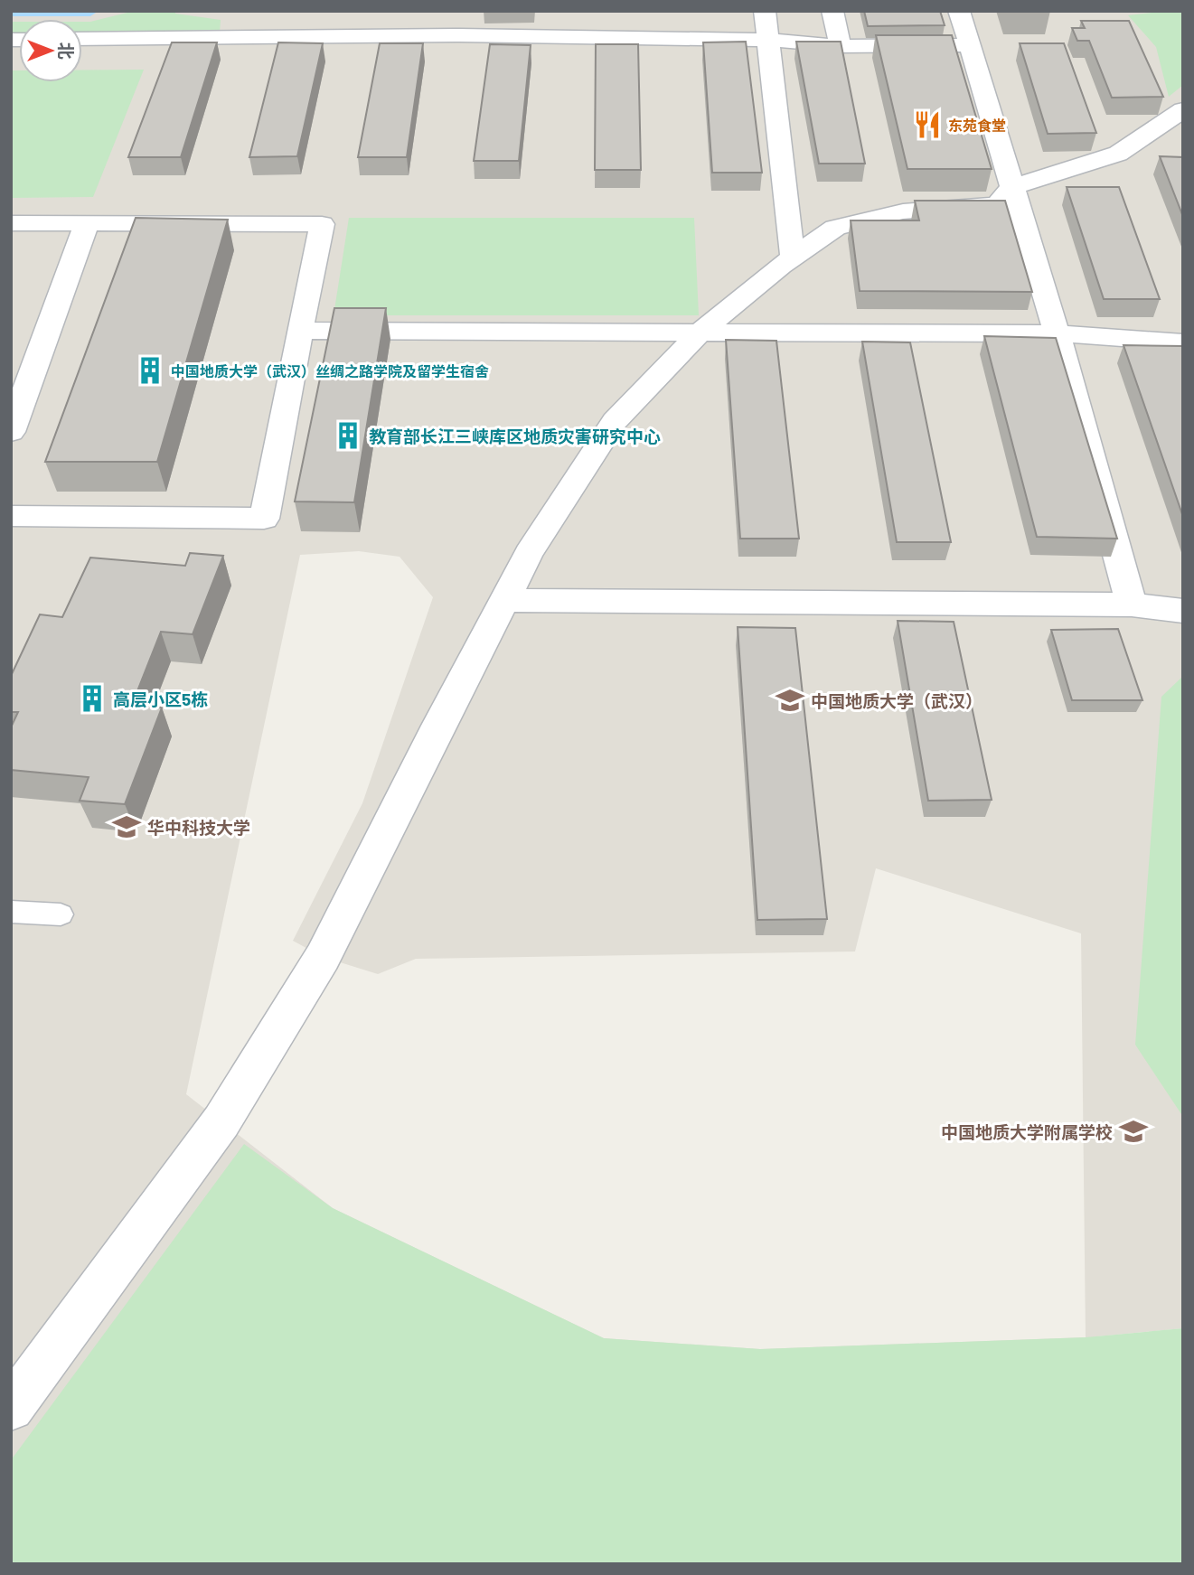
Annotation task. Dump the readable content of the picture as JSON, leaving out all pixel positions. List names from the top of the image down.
{
  "places": {
    "restaurant": ["东苑食堂"],
    "building": ["中国地质大学（武汉）丝绸之路学院及留学生宿舍", "教育部长江三峡库区地质灾害研究中心", "高层小区5栋"],
    "school or university": ["中国地质大学（武汉）", "华中科技大学", "中国地质大学附属学校"]
  },
  "north": "right"
}
